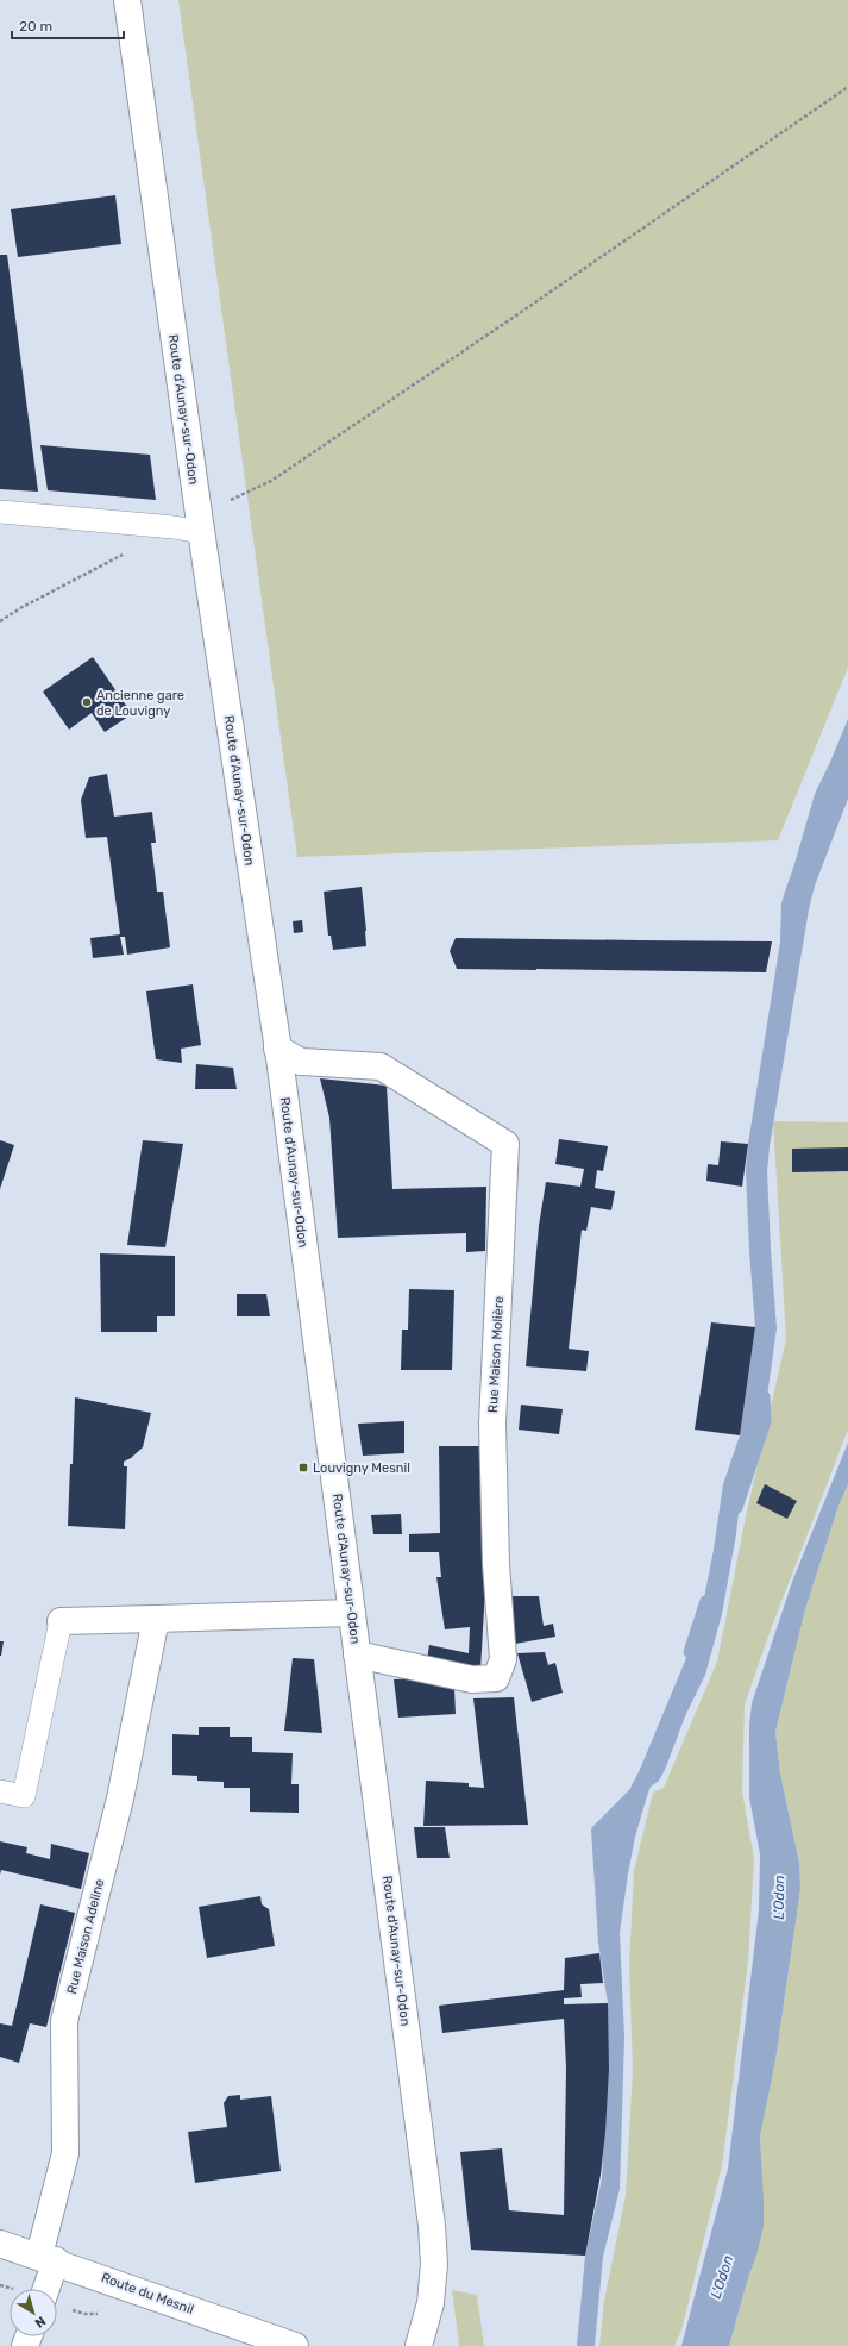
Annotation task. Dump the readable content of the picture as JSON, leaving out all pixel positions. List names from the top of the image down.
{
  "streets": {
    "street": [
      "Route d'Aunay-sur-Odon",
      "Rue Maison Molière",
      "Rue Maison Adeline",
      "Route du Mesnil"
    ]
  },
  "crossings": [
    ["Route d'Aunay-sur-Odon", "Rue Maison Molière"],
    ["Rue Maison Adeline", "Route du Mesnil"]
  ],
  "water": ["L'Odon"],
  "places": {
    "other": ["Ancienne gare de Louvigny"],
    "transit": ["Louvigny Mesnil"]
  },
  "scale_bar": "20 m",
  "north": "bottom right"
}
